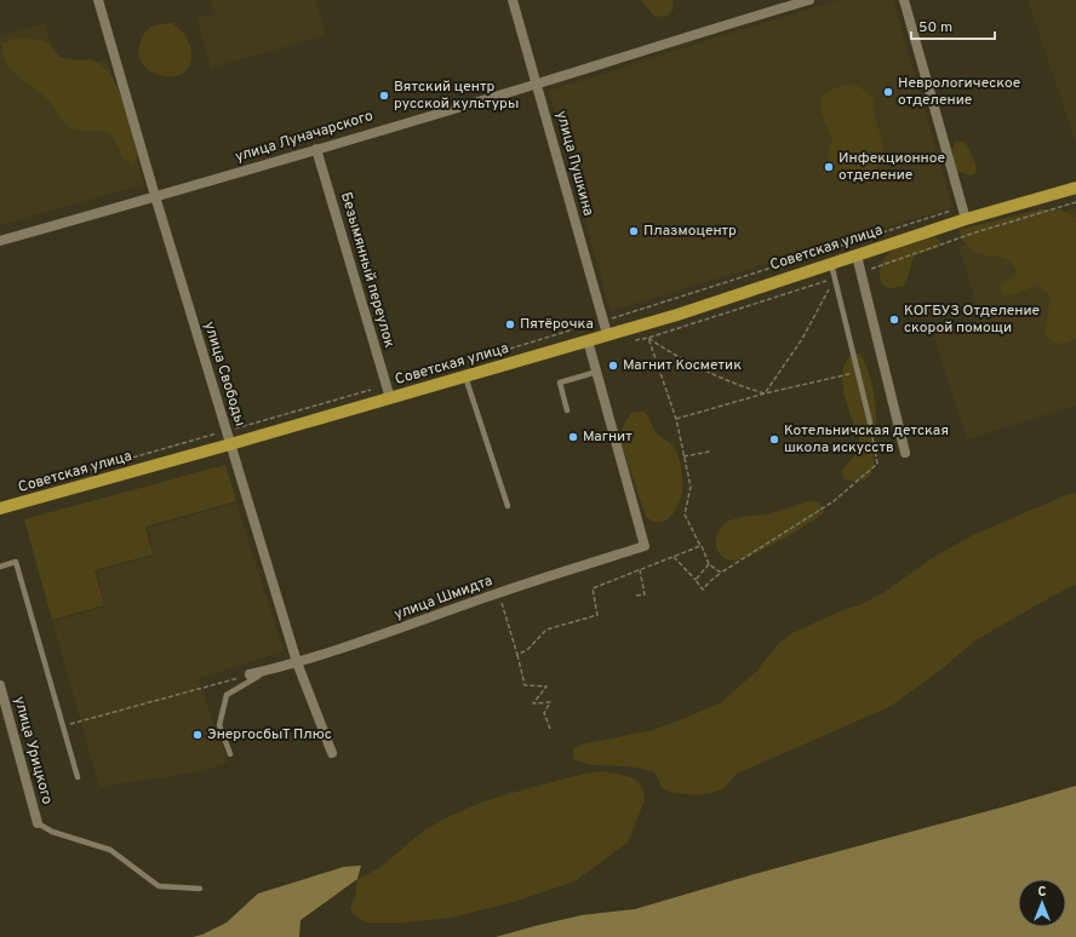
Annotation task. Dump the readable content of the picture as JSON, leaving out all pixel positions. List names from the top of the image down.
{
  "streets": {
    "main road": ["Советская улица"],
    "street": [
      "улица Луначарского",
      "улица Пушкина",
      "Безымянный переулок",
      "улица Свободы",
      "улица Шмидта",
      "улица Урицкого"
    ]
  },
  "crossings": [
    ["улица Луначарского", "улица Пушкина"],
    ["улица Луначарского", "Безымянный переулок"],
    ["улица Луначарского", "улица Свободы"],
    ["улица Пушкина", "Советская улица"],
    ["Советская улица", "Безымянный переулок"],
    ["Советская улица", "улица Свободы"],
    ["улица Свободы", "улица Шмидта"]
  ],
  "places": [
    "Неврологическое отделение",
    "Вятский центр русской культуры",
    "Инфекционное отделение",
    "Плазмоцентр",
    "КОГБУЗ Отделение скорой помощи",
    "Пятёрочка",
    "Магнит Косметик",
    "Магнит",
    "Котельничская детская школа искусств",
    "ЭнергосбыТ Плюс"
  ],
  "scale_bar": "50 m",
  "north": "top"
}
